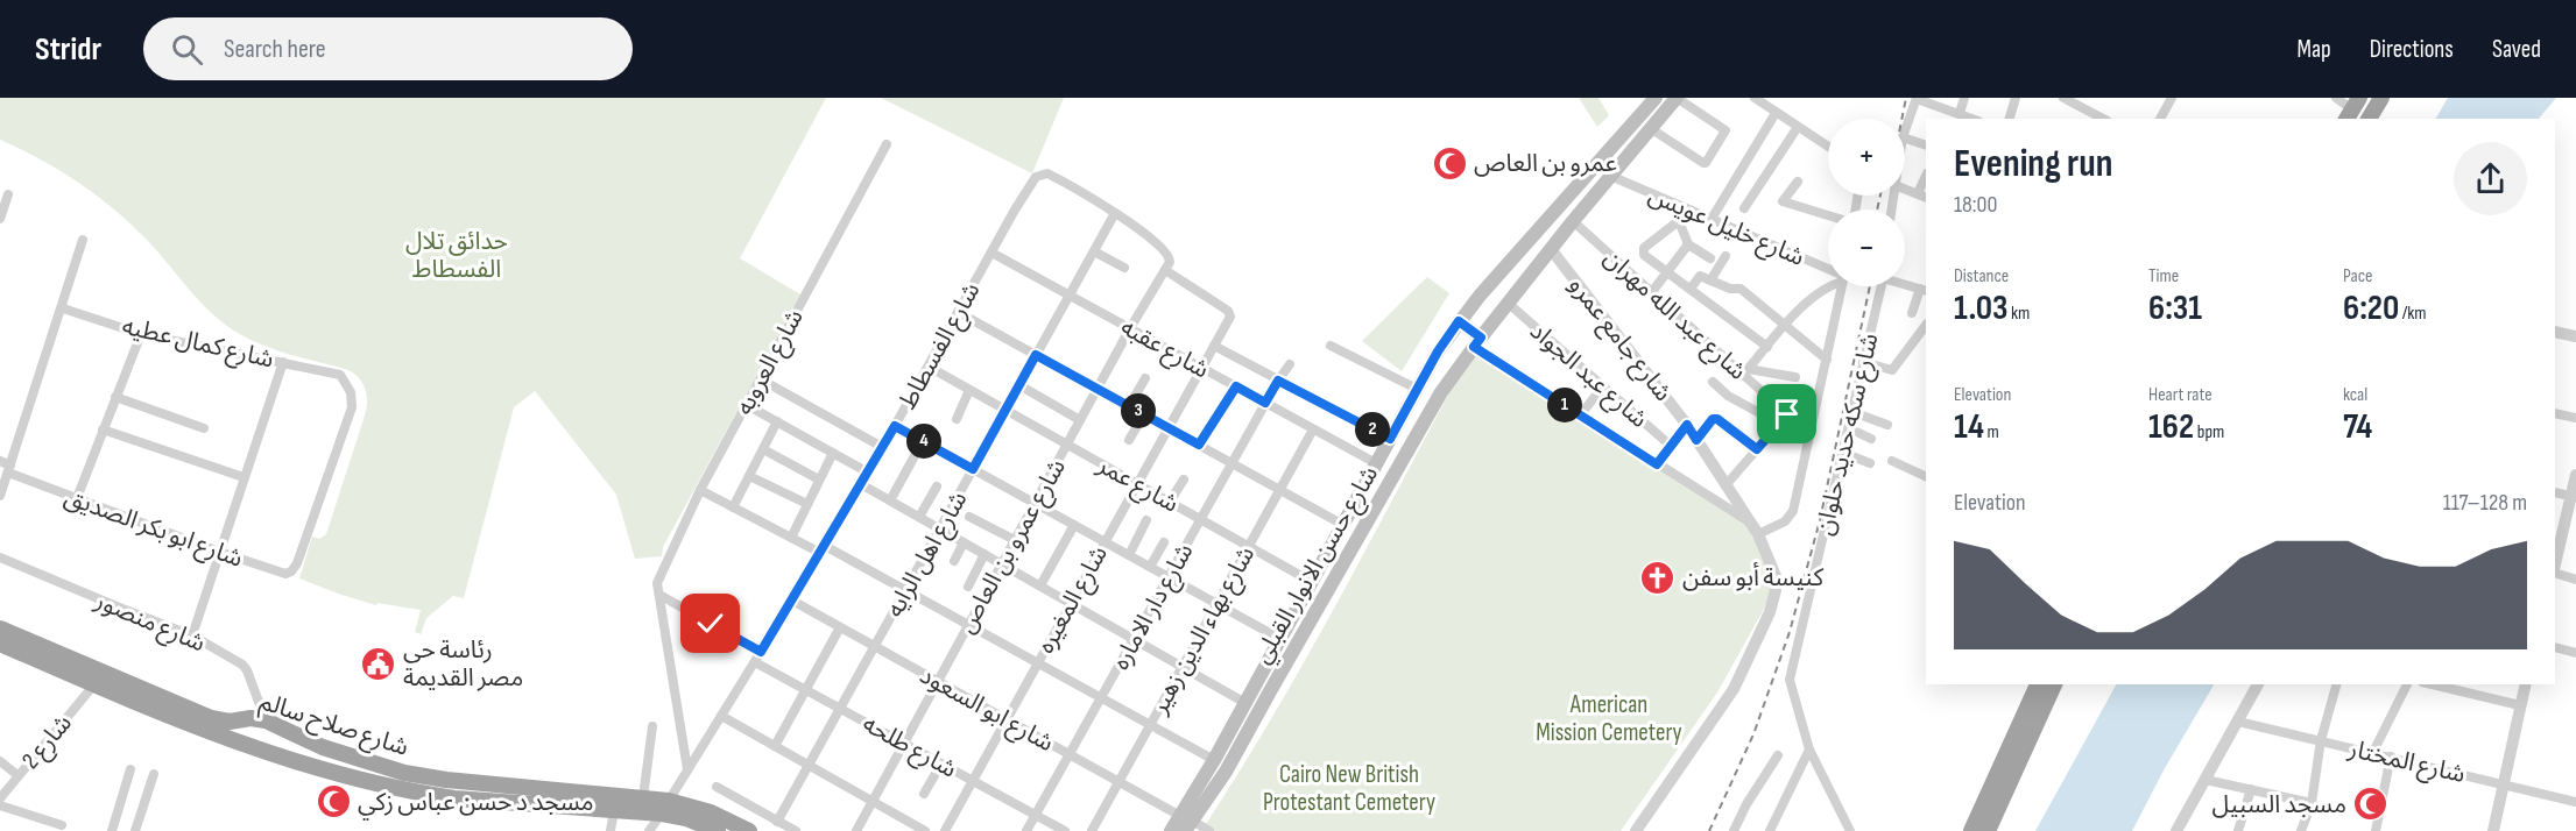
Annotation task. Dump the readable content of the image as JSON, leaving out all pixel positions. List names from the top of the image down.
{
  "streets": {
    "highway": ["شارع صلاح سالم"],
    "main road": ["شارع حسن الانوار القبلي"],
    "street": [
      "شارع خليل عويس",
      "شارع عبد الله مهران",
      "شارع جامع عمرو",
      "شارع كمال عطيه",
      "شارع الفسطاط",
      "شارع عقبه",
      "شارع العروبه",
      "شارع عبد الجواد",
      "شارع سكه حديد حلوان",
      "شارع عمر",
      "شارع ابو بكر الصديق",
      "شارع عمرو بن العاص",
      "شارع اهل الرايه",
      "شارع المغيره",
      "شارع دار الاماره",
      "شارع منصور",
      "شارع بهاء الدين زهير",
      "شارع ابو السعود",
      "شارع 2",
      "شارع طلحه",
      "شارع المختار"
    ]
  },
  "crossings": [
    ["شارع خليل عويس", "شارع حسن الانوار القبلي"],
    ["شارع عبد الله مهران", "شارع سكه حديد حلوان"],
    ["شارع عبد الله مهران", "شارع حسن الانوار القبلي"],
    ["شارع جامع عمرو", "شارع سكه حديد حلوان"],
    ["شارع جامع عمرو", "شارع حسن الانوار القبلي"],
    ["شارع كمال عطيه", "شارع ابو بكر الصديق"],
    ["شارع الفسطاط", "شارع عقبه"],
    ["شارع الفسطاط", "شارع عمر"],
    ["شارع الفسطاط", "شارع اهل الرايه"],
    ["شارع الفسطاط", "شارع ابو السعود"],
    ["شارع الفسطاط", "شارع صلاح سالم"],
    ["شارع الفسطاط", "شارع طلحه"],
    ["شارع عقبه", "شارع عمرو بن العاص"],
    ["شارع عقبه", "شارع اهل الرايه"],
    ["شارع عقبه", "شارع حسن الانوار القبلي"],
    ["شارع عقبه", "شارع المغيره"],
    ["شارع عقبه", "شارع دار الاماره"],
    ["شارع عقبه", "شارع بهاء الدين زهير"],
    ["شارع عبد الجواد", "شارع حسن الانوار القبلي"],
    ["شارع عمر", "شارع عمرو بن العاص"],
    ["شارع عمر", "شارع اهل الرايه"],
    ["شارع عمر", "شارع حسن الانوار القبلي"],
    ["شارع عمر", "شارع المغيره"],
    ["شارع عمر", "شارع دار الاماره"],
    ["شارع عمر", "شارع بهاء الدين زهير"],
    ["شارع عمرو بن العاص", "شارع المغيره"],
    ["شارع عمرو بن العاص", "شارع ابو السعود"],
    ["شارع عمرو بن العاص", "شارع طلحه"],
    ["شارع اهل الرايه", "شارع ابو السعود"],
    ["شارع اهل الرايه", "شارع طلحه"],
    ["شارع حسن الانوار القبلي", "شارع ابو السعود"],
    ["شارع المغيره", "شارع ابو السعود"],
    ["شارع المغيره", "شارع طلحه"],
    ["شارع دار الاماره", "شارع ابو السعود"],
    ["شارع دار الاماره", "شارع طلحه"],
    ["شارع منصور", "شارع صلاح سالم"],
    ["شارع بهاء الدين زهير", "شارع ابو السعود"],
    ["شارع صلاح سالم", "شارع 2"]
  ],
  "parks": ["حدائق تلال الفسطاط", "American Mission Cemetery", "Cairo New British Protestant Cemetery"],
  "places": {
    "mosque": ["عمرو بن العاص", "مسجد د حسن عباس زكي", "مسجد السبيل"],
    "church": ["كنيسة أبو سفن"],
    "public building": ["رئاسة حى مصر القديمة"]
  },
  "page": {
    "header": "Stridr",
    "search": "Search here",
    "nav": ["Map", "Directions", "Saved"],
    "map_buttons": ["+", "−"],
    "heading": ["Evening run", "18:00"],
    "stats": [
      ["Distance", "1.03 km"],
      ["Time", "6:31"],
      ["Pace", "6:20 /km"],
      ["Elevation", "14 m"],
      ["Heart rate", "162 bpm"],
      ["kcal", "74"]
    ],
    "pins": [
      "1",
      "3",
      "2",
      "4"
    ],
    "chart": ["Elevation", "117–128 m"]
  }
}
